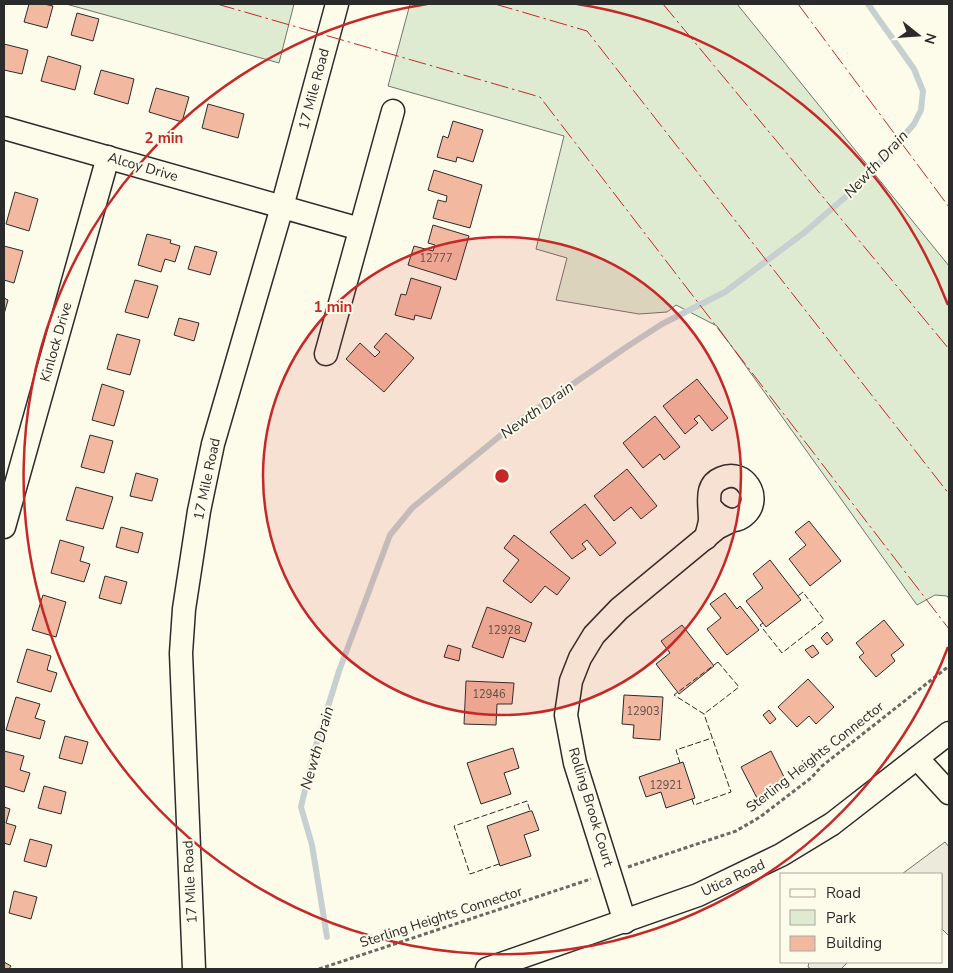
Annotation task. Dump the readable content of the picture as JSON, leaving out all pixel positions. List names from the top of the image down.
{
  "streets": {
    "street": [
      "17 Mile Road",
      "Alcoy Drive",
      "Kinlock Drive",
      "Rolling Brook Court",
      "Utica Road"
    ],
    "path": ["Sterling Heights Connector"]
  },
  "crossings": [
    ["17 Mile Road", "Alcoy Drive"],
    ["Alcoy Drive", "Kinlock Drive"],
    ["Rolling Brook Court", "Utica Road"]
  ],
  "water": ["Newth Drain"],
  "house_numbers": [
    "12777",
    "12928",
    "12946",
    "12903",
    "12921"
  ],
  "legend": ["Road", "Park", "Building"],
  "north": "right",
  "rings": ["2 min", "1 min"]
}
